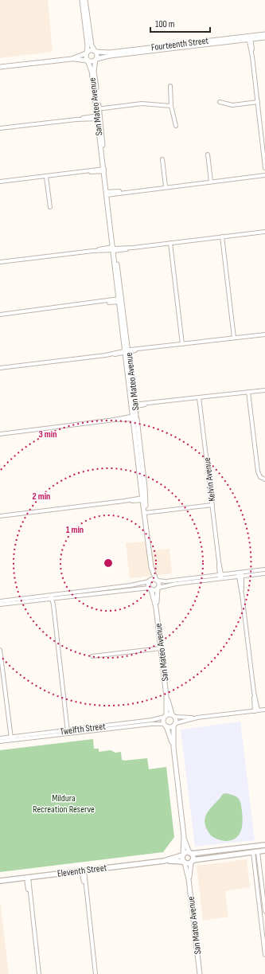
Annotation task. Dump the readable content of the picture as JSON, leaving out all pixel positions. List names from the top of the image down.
{
  "streets": {
    "main road": ["Eleventh Street"],
    "street": [
      "Fourteenth Street",
      "San Mateo Avenue",
      "Kelvin Avenue",
      "Twelfth Street"
    ]
  },
  "crossings": [
    ["Fourteenth Street", "San Mateo Avenue"],
    ["San Mateo Avenue", "Twelfth Street"],
    ["San Mateo Avenue", "Eleventh Street"]
  ],
  "parks": ["Mildura Recreation Reserve"],
  "scale_bar": "100 m",
  "rings": ["3 min", "2 min", "1 min"]
}
